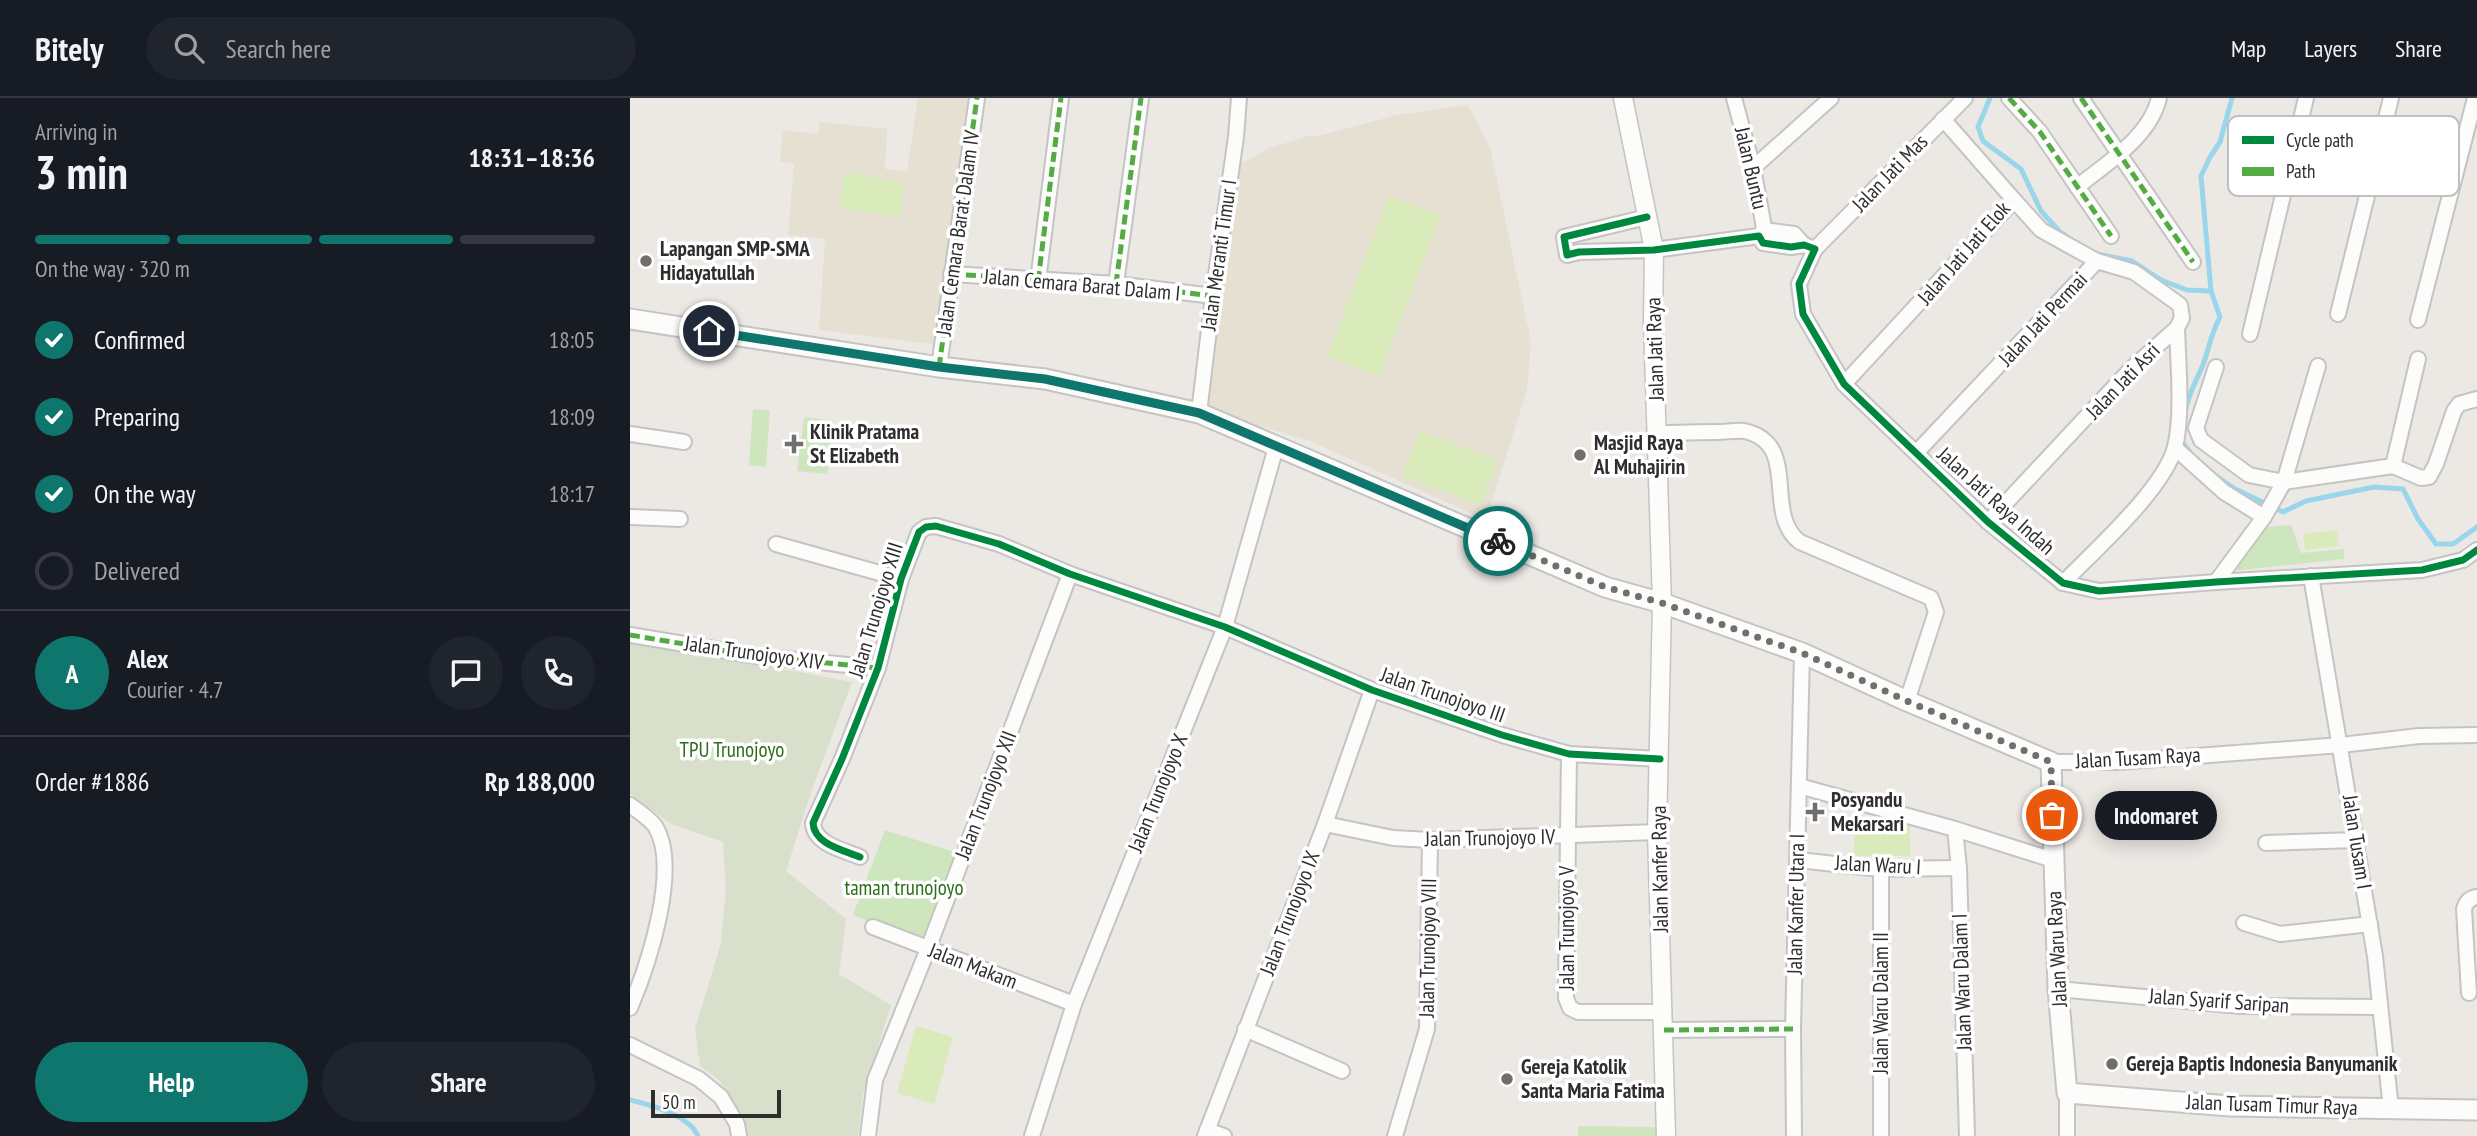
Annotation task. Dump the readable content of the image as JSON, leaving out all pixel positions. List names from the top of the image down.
{
  "streets": {
    "main road": ["Jalan Tusam Raya", "Jalan Waru Raya", "Jalan Tusam Timur Raya"],
    "street": [
      "Jalan Buntu",
      "Jalan Jati Mas",
      "Jalan Cemara Barat Dalam IV",
      "Jalan Jati Jati Elok",
      "Jalan Meranti Timur I",
      "Jalan Cemara Barat Dalam I",
      "Jalan Jati Permai",
      "Jalan Jati Raya",
      "Jalan Jati Asri",
      "Jalan Jati Raya Indah",
      "Jalan Trunojoyo XIII",
      "Jalan Trunojoyo XIV",
      "Jalan Trunojoyo III",
      "Jalan Trunojoyo X",
      "Jalan Trunojoyo XII",
      "Jalan Trunojoyo IV",
      "Jalan Tusam I",
      "Jalan Waru I",
      "Jalan Kanfer Raya",
      "Jalan Kanfer Utara I",
      "Jalan Trunojoyo IX",
      "Jalan Trunojoyo V",
      "Jalan Trunojoyo VIII",
      "Jalan Makam",
      "Jalan Waru Dalam I",
      "Jalan Syarif Saripan",
      "Jalan Waru Dalam II"
    ]
  },
  "crossings": [
    ["Jalan Jati Mas", "Jalan Jati Jati Elok"],
    ["Jalan Jati Mas", "Jalan Jati Raya Indah"],
    ["Jalan Cemara Barat Dalam IV", "Jalan Cemara Barat Dalam I"],
    ["Jalan Cemara Barat Dalam IV", "Jalan Tusam Raya"],
    ["Jalan Jati Jati Elok", "Jalan Jati Permai"],
    ["Jalan Jati Jati Elok", "Jalan Jati Raya Indah"],
    ["Jalan Meranti Timur I", "Jalan Cemara Barat Dalam I"],
    ["Jalan Meranti Timur I", "Jalan Tusam Raya"],
    ["Jalan Jati Permai", "Jalan Jati Asri"],
    ["Jalan Jati Permai", "Jalan Jati Raya Indah"],
    ["Jalan Jati Raya", "Jalan Tusam Raya"],
    ["Jalan Jati Raya", "Jalan Kanfer Raya"],
    ["Jalan Jati Asri", "Jalan Jati Raya Indah"],
    ["Jalan Jati Raya Indah", "Jalan Tusam I"],
    ["Jalan Trunojoyo XIII", "Jalan Trunojoyo XIV"],
    ["Jalan Trunojoyo XIII", "Jalan Trunojoyo III"],
    ["Jalan Trunojoyo XIII", "Jalan Trunojoyo X"],
    ["Jalan Trunojoyo XIII", "Jalan Trunojoyo XII"],
    ["Jalan Trunojoyo III", "Jalan Trunojoyo X"],
    ["Jalan Trunojoyo III", "Jalan Kanfer Raya"],
    ["Jalan Trunojoyo III", "Jalan Trunojoyo IX"],
    ["Jalan Trunojoyo III", "Jalan Trunojoyo V"],
    ["Jalan Tusam Raya", "Jalan Trunojoyo X"],
    ["Jalan Tusam Raya", "Jalan Tusam I"],
    ["Jalan Tusam Raya", "Jalan Kanfer Raya"],
    ["Jalan Tusam Raya", "Jalan Kanfer Utara I"],
    ["Jalan Tusam Raya", "Jalan Waru Raya"],
    ["Jalan Trunojoyo X", "Jalan Makam"],
    ["Jalan Trunojoyo XII", "Jalan Makam"],
    ["Jalan Trunojoyo IV", "Jalan Kanfer Raya"],
    ["Jalan Trunojoyo IV", "Jalan Trunojoyo IX"],
    ["Jalan Trunojoyo IV", "Jalan Trunojoyo V"],
    ["Jalan Trunojoyo IV", "Jalan Trunojoyo VIII"],
    ["Jalan Tusam I", "Jalan Syarif Saripan"],
    ["Jalan Tusam I", "Jalan Tusam Timur Raya"],
    ["Jalan Waru I", "Jalan Kanfer Utara I"],
    ["Jalan Waru I", "Jalan Waru Dalam I"],
    ["Jalan Waru I", "Jalan Waru Dalam II"],
    ["Jalan Kanfer Raya", "Jalan Trunojoyo V"],
    ["Jalan Waru Raya", "Jalan Syarif Saripan"],
    ["Jalan Waru Raya", "Jalan Tusam Timur Raya"]
  ],
  "parks": ["TPU Trunojoyo", "taman trunojoyo"],
  "places": {
    "other": [
      "Lapangan SMP-SMA Hidayatullah",
      "Masjid Raya Al Muhajirin",
      "Indomaret",
      "Gereja Baptis Indonesia Banyumanik",
      "Gereja Katolik Santa Maria Fatima"
    ],
    "health": ["Klinik Pratama St Elizabeth", "Posyandu Mekarsari"]
  },
  "legend": ["Cycle path", "Path"],
  "scale_bar": "50 m",
  "page": {
    "header": "Bitely",
    "search": "Search here",
    "nav": ["Map", "Layers", "Share"],
    "heading": ["3 min", "Arriving in", "18:31–18:36"],
    "panel": [
      "Alex",
      "Courier · 4.7",
      "Order #1886",
      "Rp 188,000"
    ],
    "bar": "On the way · 320 m",
    "list": [
      ["Confirmed", "18:05"],
      ["Preparing", "18:09"],
      ["On the way", "18:17"],
      "Delivered"
    ],
    "round": "A",
    "bubble": "Indomaret",
    "buttons": ["Help", "Share"],
    "scale": "50 m"
  }
}
